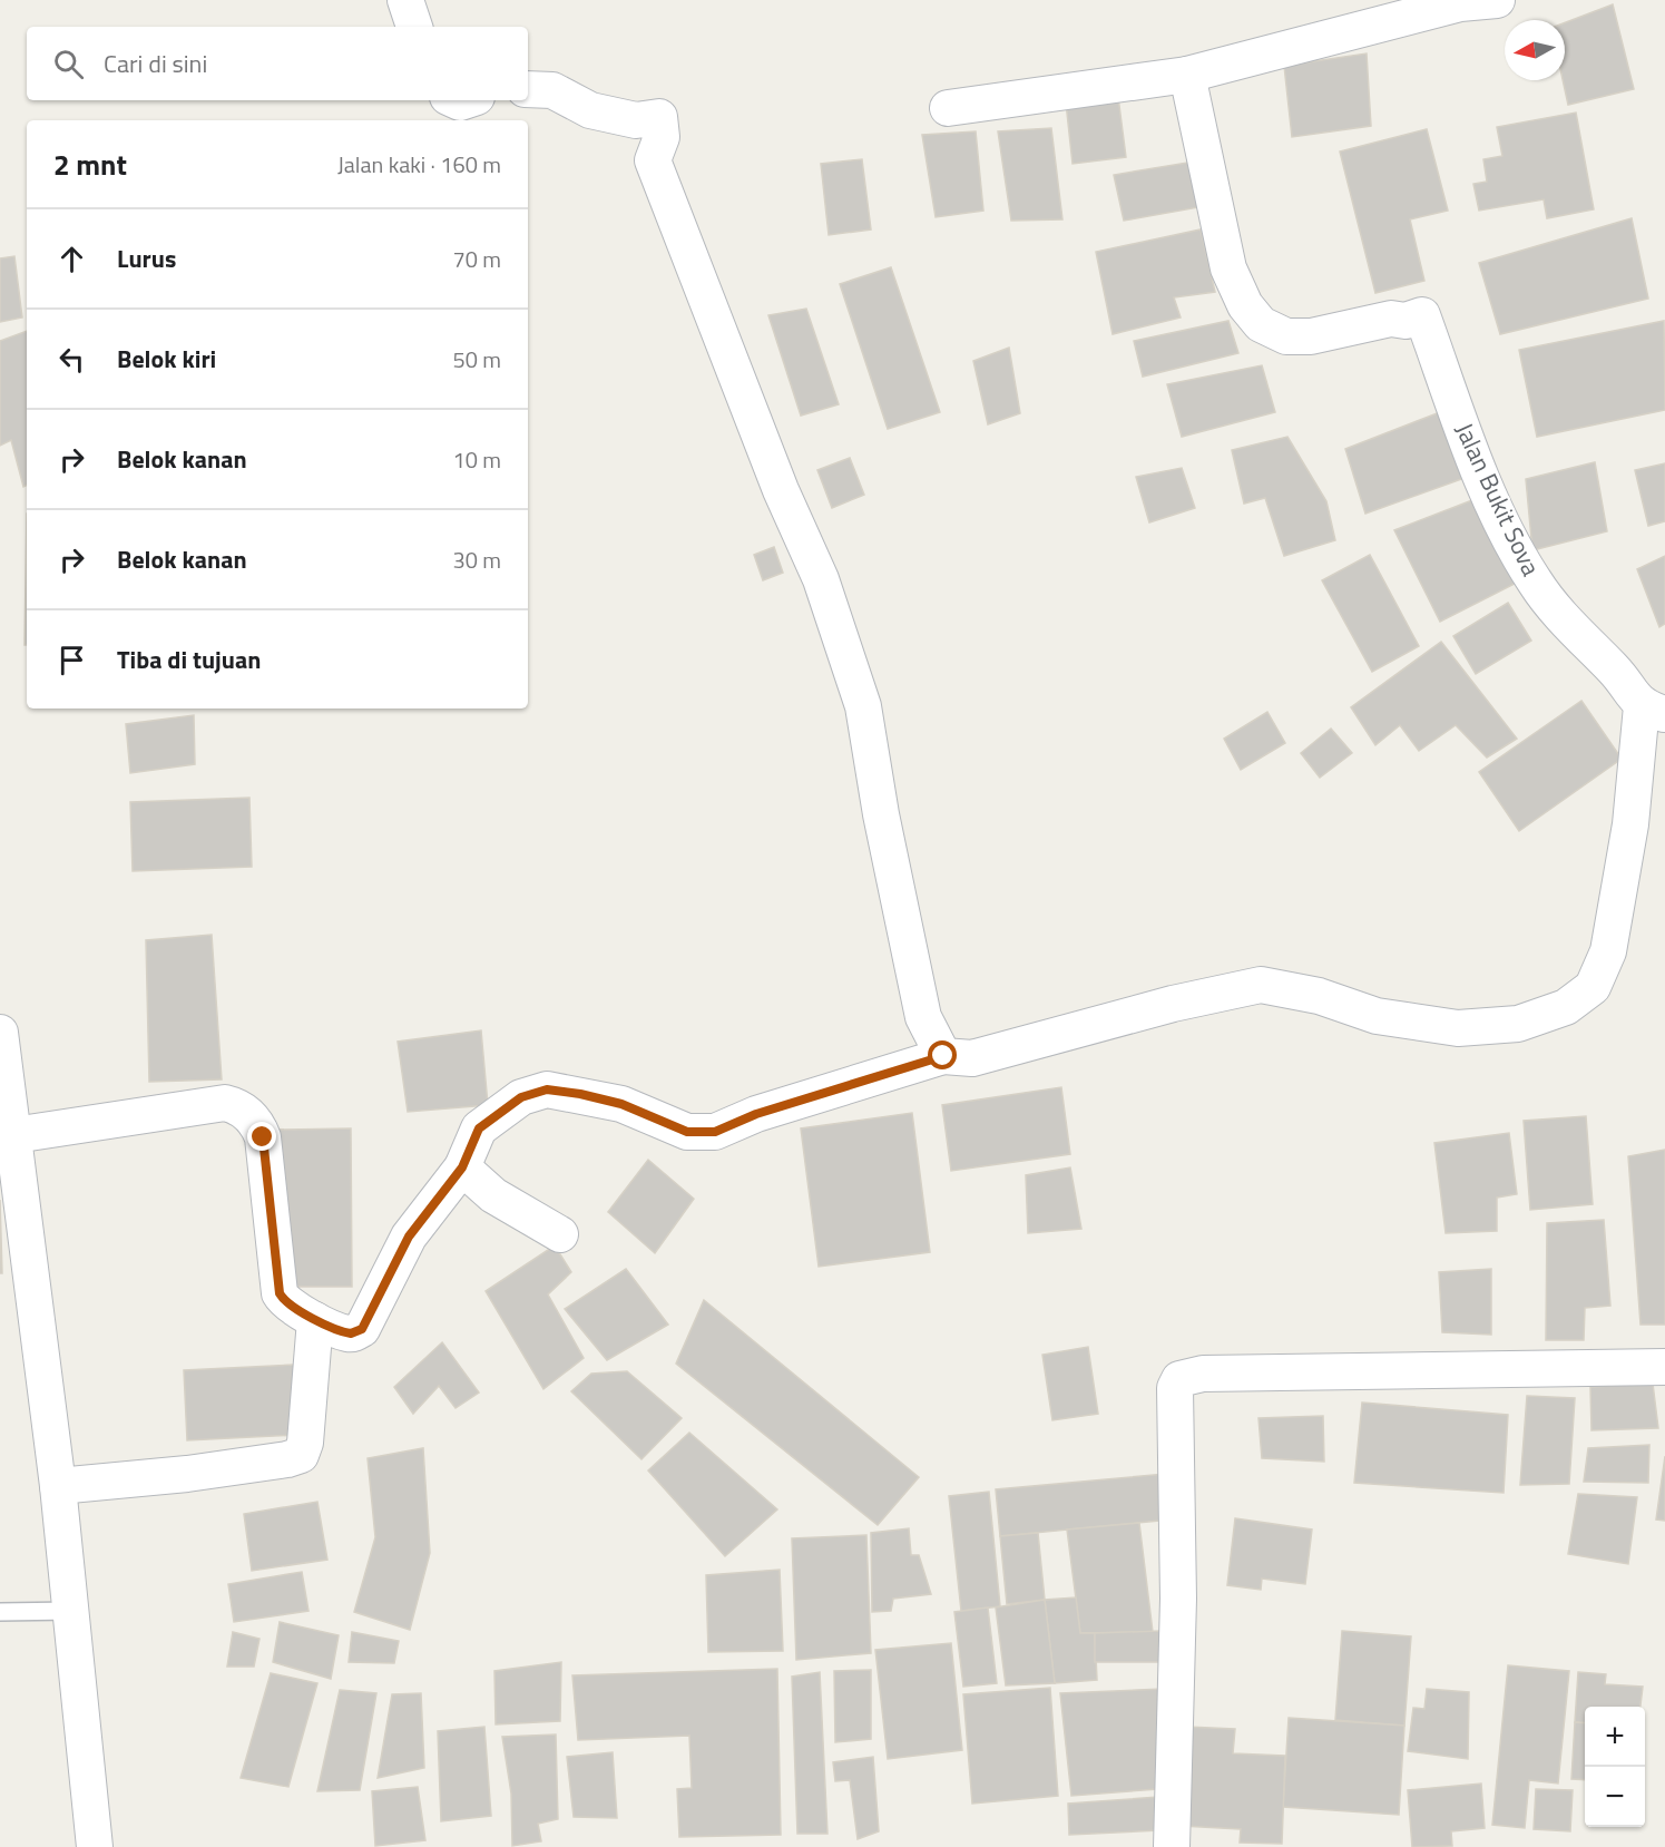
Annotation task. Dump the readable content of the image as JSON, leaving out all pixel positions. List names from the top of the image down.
{
  "streets": {
    "street": ["Jalan Bukit Sova"]
  },
  "north": "left",
  "page": {
    "search": "Cari di sini",
    "heading": ["2 mnt", "Jalan kaki · 160 m"],
    "list": [
      ["Lurus", "70 m"],
      ["Belok kiri", "50 m"],
      ["Belok kanan", "10 m"],
      ["Belok kanan", "30 m"],
      "Tiba di tujuan"
    ],
    "map_buttons": ["+", "−"]
  }
}
